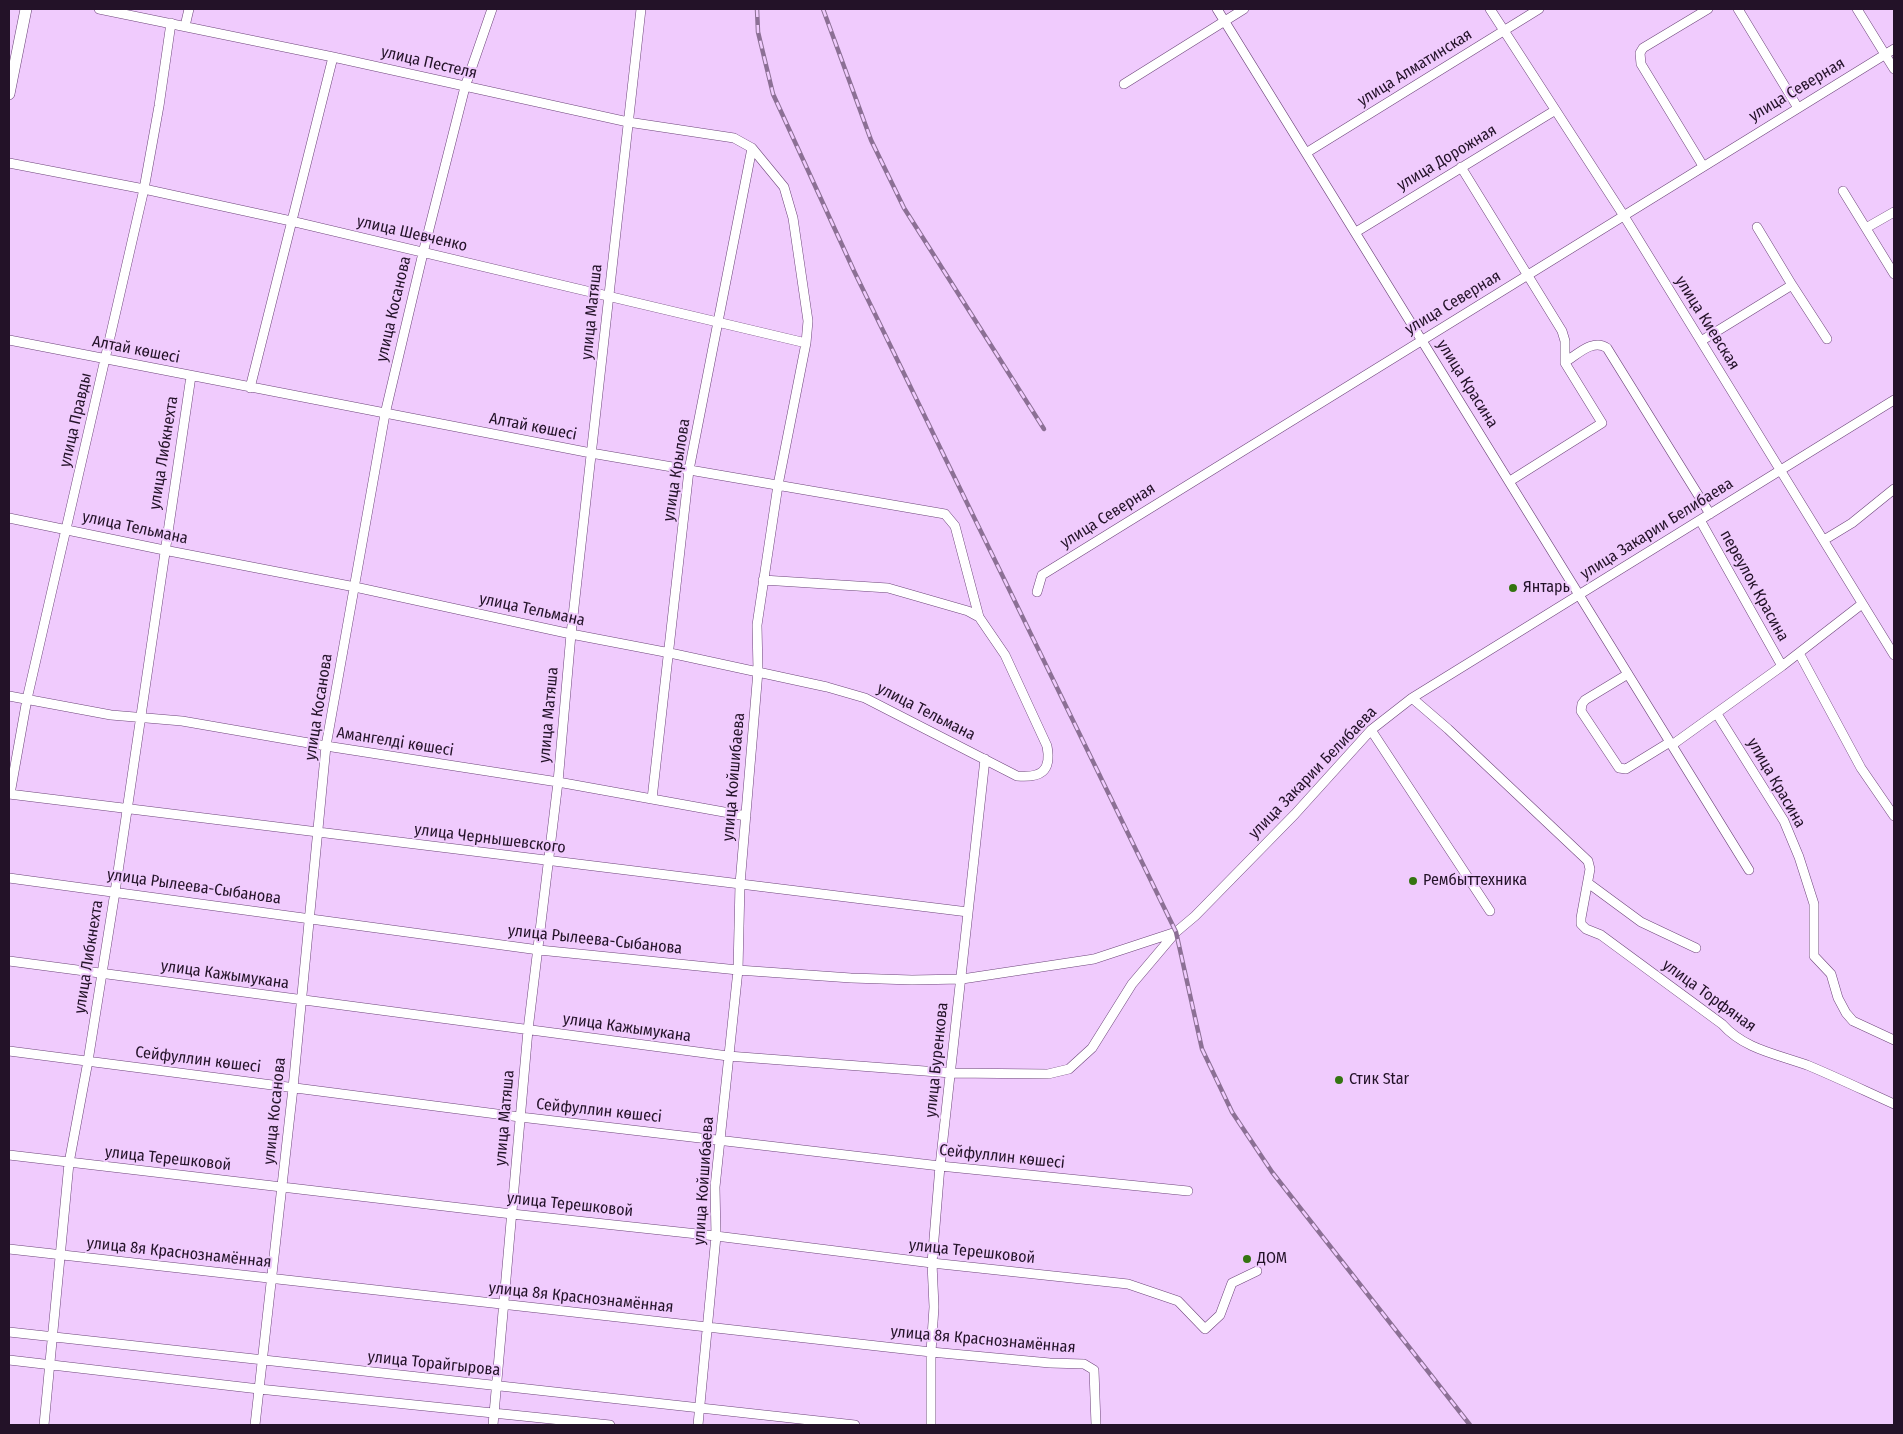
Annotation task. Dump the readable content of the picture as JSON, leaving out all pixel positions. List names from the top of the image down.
{
  "streets": {
    "street": [
      "улица Пестеля",
      "улица Алматинская",
      "улица Северная",
      "улица Дорожная",
      "улица Шевченко",
      "улица Косанова",
      "улица Матяша",
      "улица Киевская",
      "Алтай көшесі",
      "улица Красина",
      "улица Правды",
      "улица Либкнехта",
      "улица Крылова",
      "улица Тельмана",
      "улица Закарии Белибаева",
      "переулок Красина",
      "Амангелді көшесі",
      "улица Койшибаева",
      "улица Чернышевского",
      "улица Рылеева-Сыбанова",
      "улица Кажымукана",
      "улица Торфяная",
      "Сейфуллин көшесі",
      "улица Буренкова",
      "улица Терешковой",
      "улица 8я Краснознамённая",
      "улица Торайгырова"
    ]
  },
  "crossings": [
    ["улица Пестеля", "улица Косанова"],
    ["улица Пестеля", "улица Матяша"],
    ["улица Пестеля", "улица Правды"],
    ["улица Пестеля", "улица Крылова"],
    ["улица Пестеля", "улица Койшибаева"],
    ["улица Алматинская", "улица Киевская"],
    ["улица Алматинская", "улица Красина"],
    ["улица Северная", "улица Киевская"],
    ["улица Северная", "улица Красина"],
    ["улица Дорожная", "улица Киевская"],
    ["улица Дорожная", "улица Красина"],
    ["улица Шевченко", "улица Косанова"],
    ["улица Шевченко", "улица Матяша"],
    ["улица Шевченко", "улица Правды"],
    ["улица Шевченко", "улица Крылова"],
    ["улица Шевченко", "улица Койшибаева"],
    ["улица Косанова", "Алтай көшесі"],
    ["улица Косанова", "улица Тельмана"],
    ["улица Косанова", "Амангелді көшесі"],
    ["улица Косанова", "улица Чернышевского"],
    ["улица Косанова", "улица Рылеева-Сыбанова"],
    ["улица Косанова", "улица Кажымукана"],
    ["улица Косанова", "Сейфуллин көшесі"],
    ["улица Косанова", "улица Терешковой"],
    ["улица Косанова", "улица 8я Краснознамённая"],
    ["улица Косанова", "улица Торайгырова"],
    ["улица Матяша", "Алтай көшесі"],
    ["улица Матяша", "улица Тельмана"],
    ["улица Матяша", "Амангелді көшесі"],
    ["улица Матяша", "улица Чернышевского"],
    ["улица Матяша", "улица Рылеева-Сыбанова"],
    ["улица Матяша", "улица Кажымукана"],
    ["улица Матяша", "Сейфуллин көшесі"],
    ["улица Матяша", "улица Терешковой"],
    ["улица Матяша", "улица 8я Краснознамённая"],
    ["улица Матяша", "улица Торайгырова"],
    ["улица Киевская", "улица Закарии Белибаева"],
    ["Алтай көшесі", "улица Правды"],
    ["Алтай көшесі", "улица Либкнехта"],
    ["Алтай көшесі", "улица Крылова"],
    ["Алтай көшесі", "улица Тельмана"],
    ["Алтай көшесі", "улица Койшибаева"],
    ["улица Красина", "улица Закарии Белибаева"],
    ["улица Правды", "улица Тельмана"],
    ["улица Правды", "Амангелді көшесі"],
    ["улица Правды", "улица Чернышевского"],
    ["улица Либкнехта", "улица Тельмана"],
    ["улица Либкнехта", "Амангелді көшесі"],
    ["улица Либкнехта", "улица Чернышевского"],
    ["улица Либкнехта", "улица Рылеева-Сыбанова"],
    ["улица Либкнехта", "улица Кажымукана"],
    ["улица Либкнехта", "Сейфуллин көшесі"],
    ["улица Либкнехта", "улица Терешковой"],
    ["улица Либкнехта", "улица 8я Краснознамённая"],
    ["улица Либкнехта", "улица Торайгырова"],
    ["улица Крылова", "улица Тельмана"],
    ["улица Крылова", "Амангелді көшесі"],
    ["улица Крылова", "улица Койшибаева"],
    ["улица Тельмана", "улица Койшибаева"],
    ["улица Тельмана", "улица Буренкова"],
    ["улица Закарии Белибаева", "переулок Красина"],
    ["улица Закарии Белибаева", "улица Рылеева-Сыбанова"],
    ["улица Закарии Белибаева", "улица Кажымукана"],
    ["улица Закарии Белибаева", "улица Торфяная"],
    ["Амангелді көшесі", "улица Койшибаева"],
    ["улица Койшибаева", "улица Чернышевского"],
    ["улица Койшибаева", "улица Рылеева-Сыбанова"],
    ["улица Койшибаева", "улица Кажымукана"],
    ["улица Койшибаева", "Сейфуллин көшесі"],
    ["улица Койшибаева", "улица Терешковой"],
    ["улица Койшибаева", "улица 8я Краснознамённая"],
    ["улица Койшибаева", "улица Торайгырова"],
    ["улица Чернышевского", "улица Буренкова"],
    ["улица Рылеева-Сыбанова", "улица Кажымукана"],
    ["улица Рылеева-Сыбанова", "улица Буренкова"],
    ["улица Кажымукана", "улица Буренкова"],
    ["Сейфуллин көшесі", "улица Буренкова"],
    ["улица Буренкова", "улица Терешковой"],
    ["улица Буренкова", "улица 8я Краснознамённая"]
  ],
  "places": [
    "Янтарь",
    "Рембыттехника",
    "Стик Star",
    "ДОМ"
  ]
}
